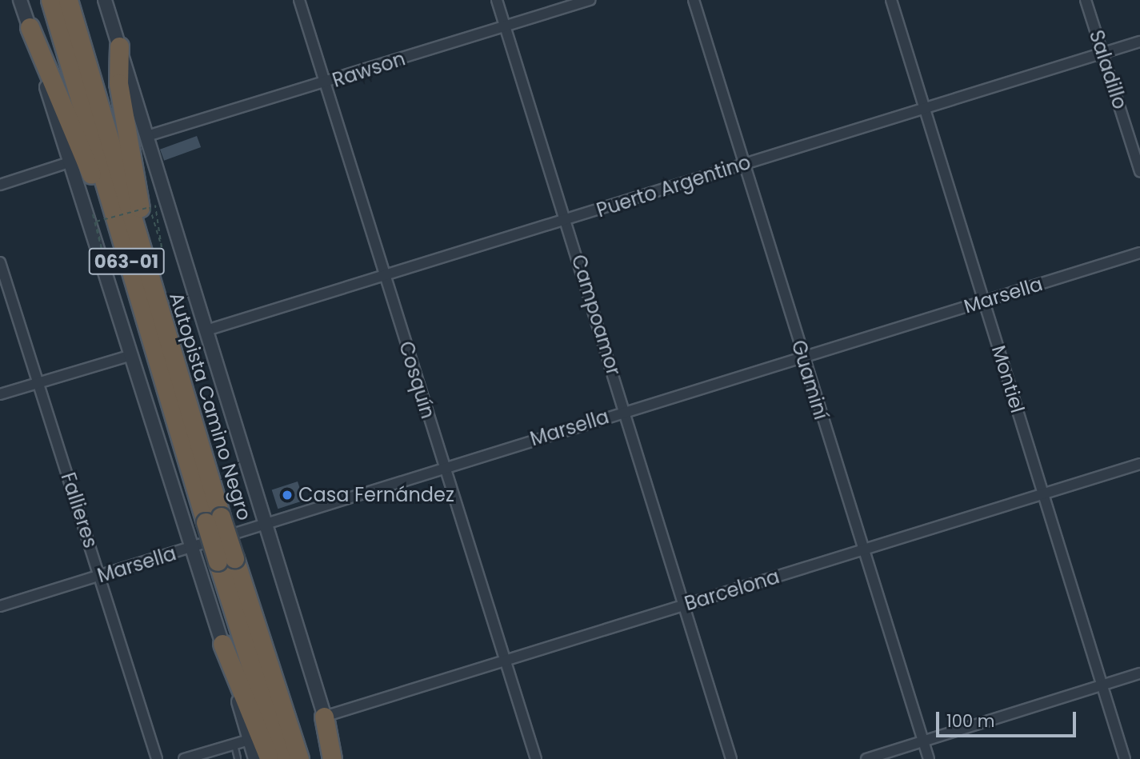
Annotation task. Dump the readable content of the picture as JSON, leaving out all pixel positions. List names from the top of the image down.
{
  "streets": {
    "highway": ["063-01", "Autopista Camino Negro"],
    "street": [
      "Rawson",
      "Saladillo",
      "Puerto Argentino",
      "Marsella",
      "Campoamor",
      "Montiel",
      "Cosquín",
      "Guaminí",
      "Fallieres",
      "Barcelona"
    ]
  },
  "crossings": [
    ["Rawson", "Campoamor"],
    ["Rawson", "Cosquín"],
    ["Saladillo", "Puerto Argentino"],
    ["Puerto Argentino", "Campoamor"],
    ["Puerto Argentino", "Montiel"],
    ["Puerto Argentino", "Cosquín"],
    ["Puerto Argentino", "Guaminí"],
    ["Marsella", "Campoamor"],
    ["Marsella", "Montiel"],
    ["Marsella", "Cosquín"],
    ["Marsella", "Guaminí"],
    ["Marsella", "Fallieres"],
    ["Campoamor", "Barcelona"],
    ["Montiel", "Barcelona"],
    ["Cosquín", "Barcelona"],
    ["Guaminí", "Barcelona"]
  ],
  "places": ["Casa Fernández"],
  "scale_bar": "100 m"
}
